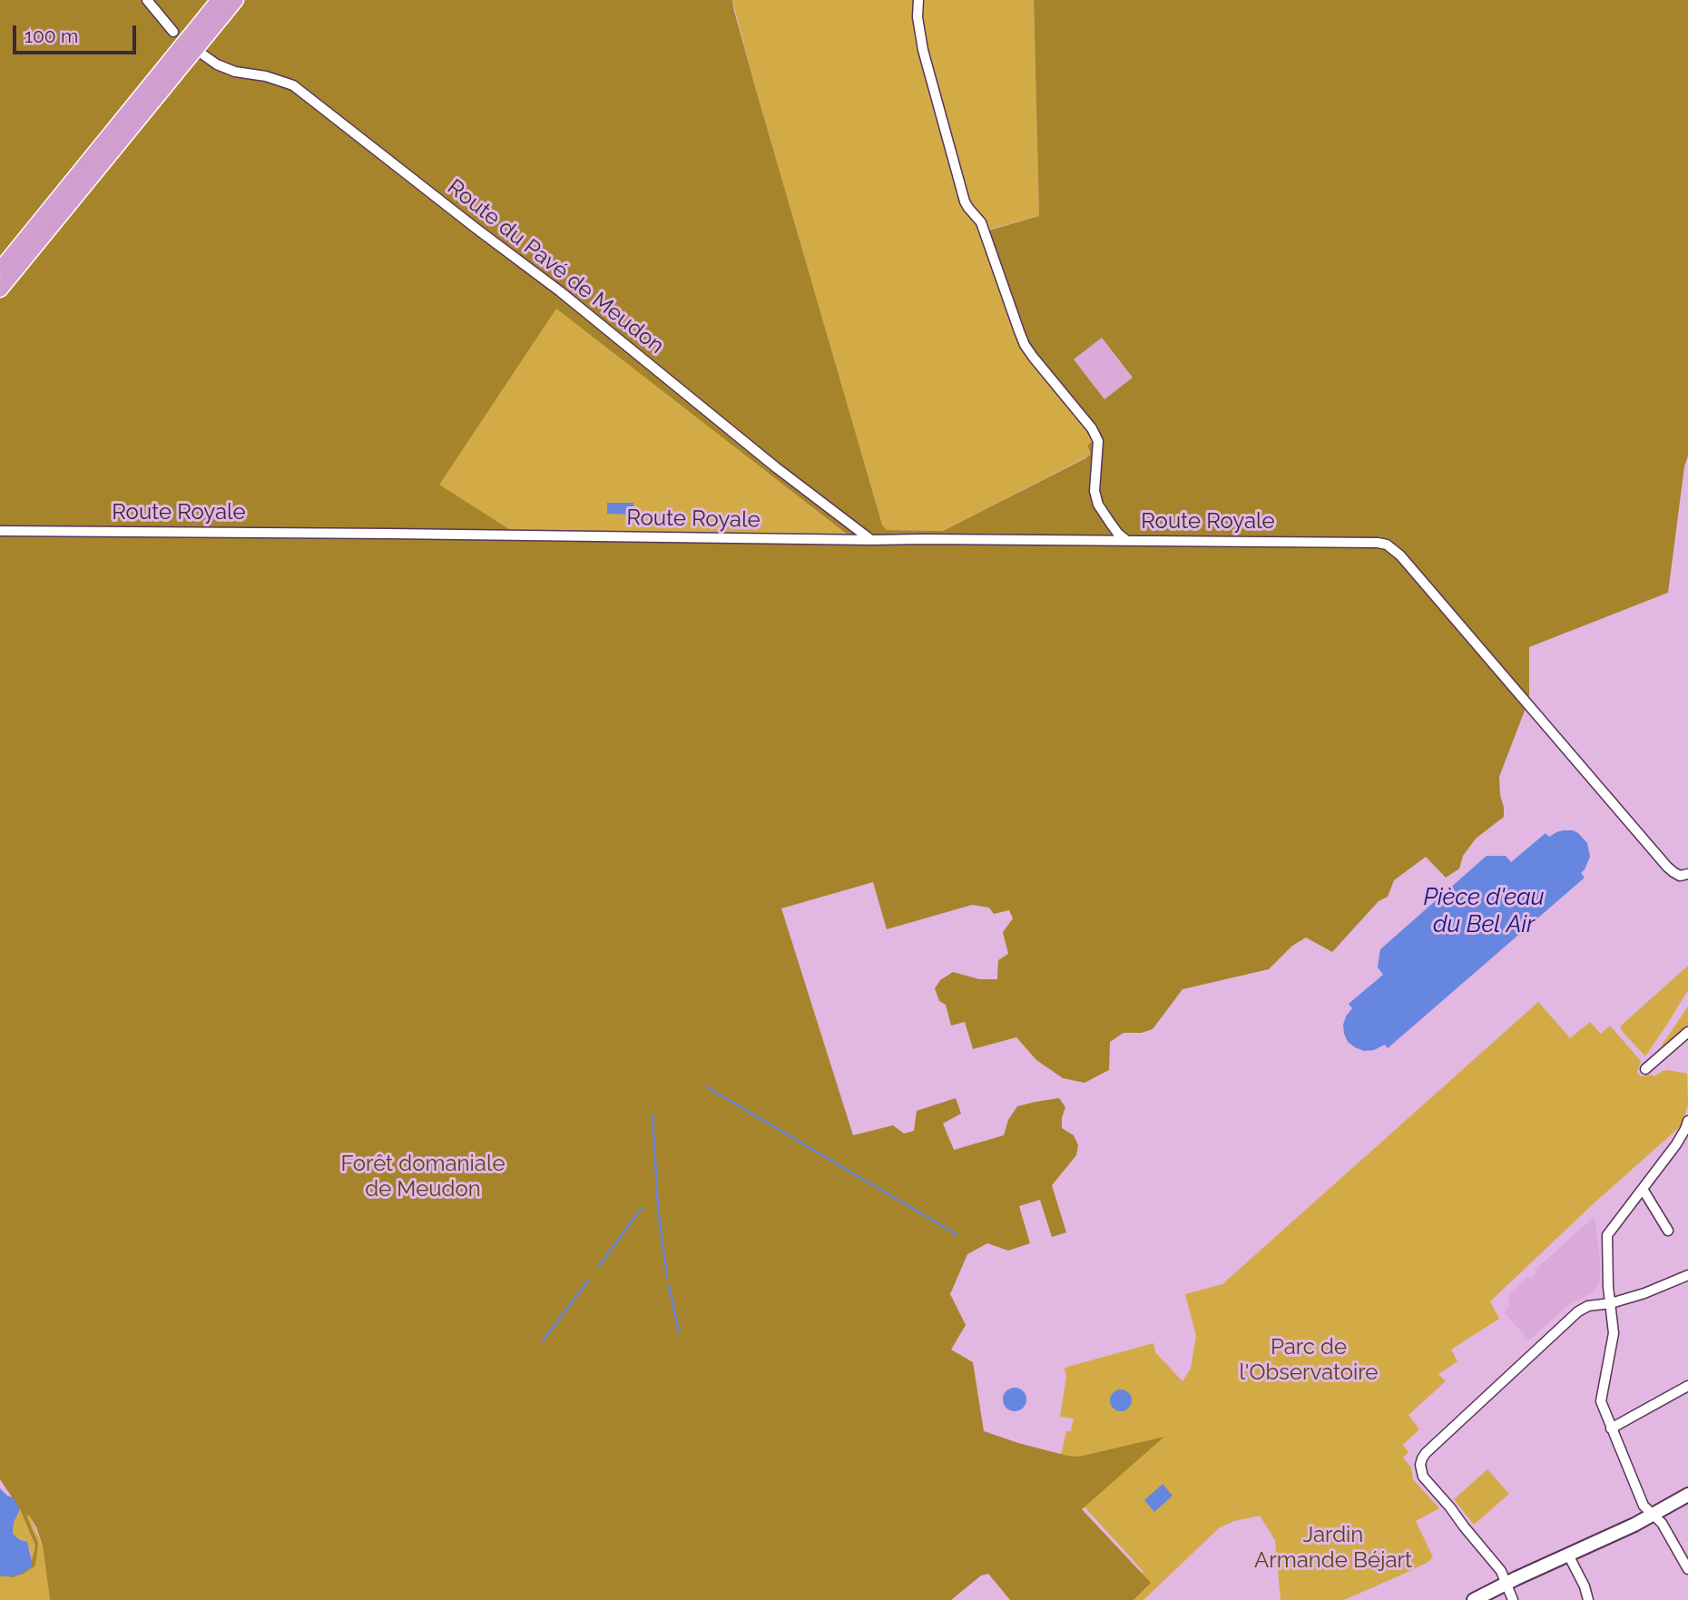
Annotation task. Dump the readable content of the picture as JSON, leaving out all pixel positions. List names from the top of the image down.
{
  "streets": {
    "street": ["Route du Pavé de Meudon", "Route Royale"]
  },
  "crossings": [
    ["Route du Pavé de Meudon", "Route Royale"]
  ],
  "water": ["Pièce d'eau du Bel Air"],
  "parks": ["Forêt domaniale de Meudon", "Parc de l'Observatoire", "Jardin Armande Béjart"],
  "scale_bar": "100 m"
}
